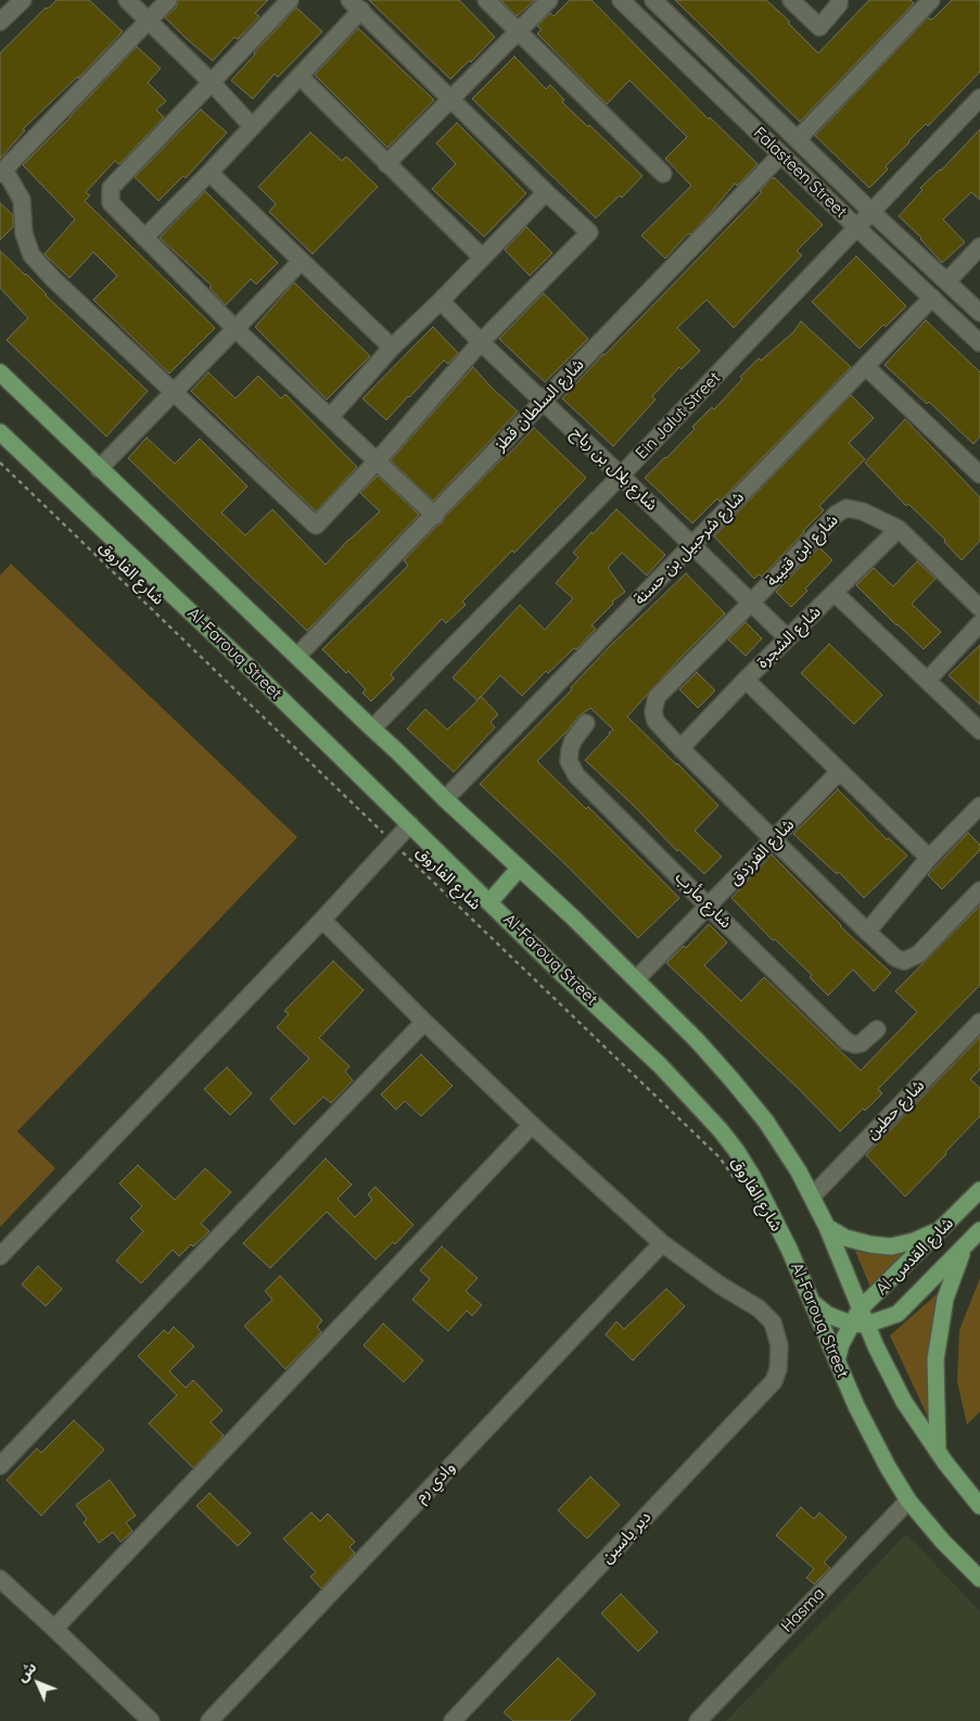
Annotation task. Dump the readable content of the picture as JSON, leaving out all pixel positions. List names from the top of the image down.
{
  "streets": {
    "main road": ["Al-Farouq Street", "Al-شارع القدس"],
    "street": [
      "Falasteen Street",
      "شارع السلطان قطز",
      "Ein Jalut Street",
      "شارع بلال بن رباح",
      "شارع شرحبيل بن حسنة",
      "شارع ابن قتيبة",
      "شارع الشجرة",
      "شارع الفرزدق",
      "شارع مأرب",
      "شارع حطين",
      "وادي رم",
      "دير ياسين",
      "Hasma"
    ],
    "path": ["شارع الفاروق"]
  },
  "crossings": [
    ["Falasteen Street", "شارع السلطان قطز"],
    ["Falasteen Street", "Ein Jalut Street"],
    ["Falasteen Street", "شارع شرحبيل بن حسنة"],
    ["شارع السلطان قطز", "شارع بلال بن رباح"],
    ["Ein Jalut Street", "شارع بلال بن رباح"],
    ["شارع بلال بن رباح", "شارع شرحبيل بن حسنة"],
    ["شارع بلال بن رباح", "شارع ابن قتيبة"],
    ["شارع بلال بن رباح", "شارع الشجرة"],
    ["شارع ابن قتيبة", "شارع الشجرة"],
    ["Al-Farouq Street", "Al-شارع القدس"],
    ["Al-Farouq Street", "Hasma"],
    ["شارع الفرزدق", "شارع مأرب"],
    ["وادي رم", "دير ياسين"]
  ],
  "north": "top left"
}
